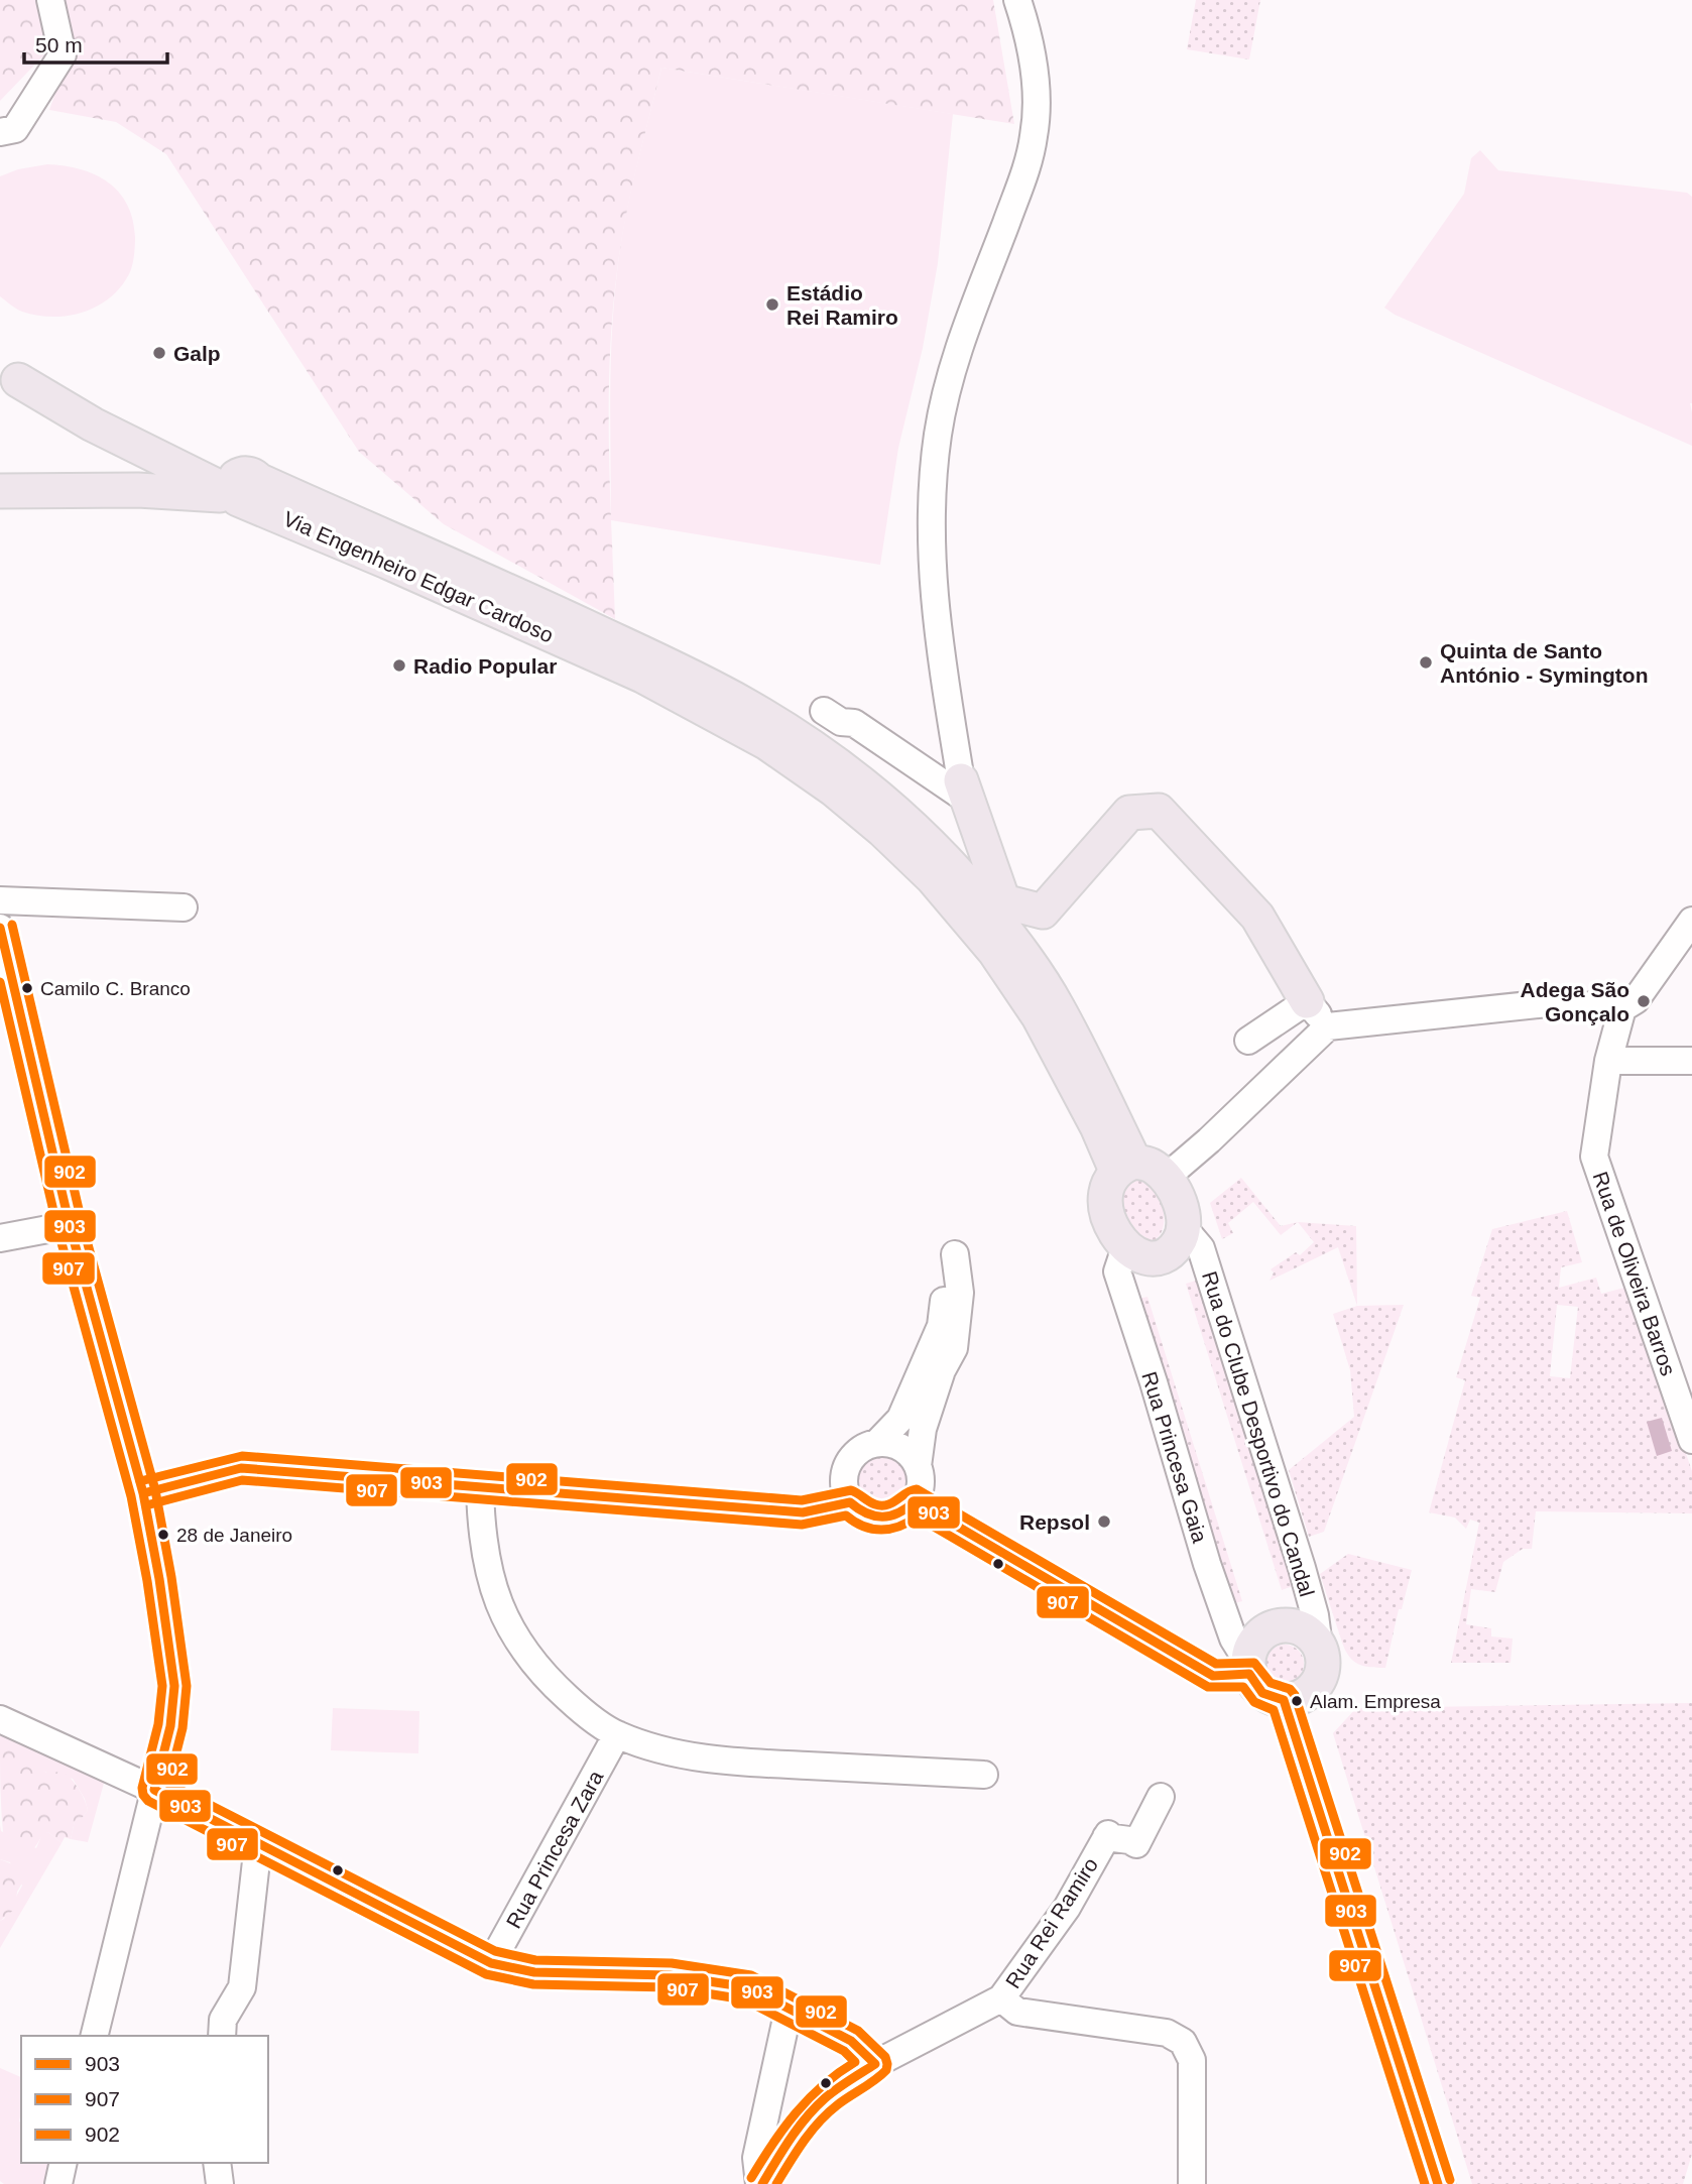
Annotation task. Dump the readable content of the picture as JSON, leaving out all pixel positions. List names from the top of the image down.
{
  "streets": {
    "main road": ["Via Engenheiro Edgar Cardoso"],
    "street": [
      "Rua de Oliveira Barros",
      "Rua do Clube Desportivo do Candal",
      "Rua Princesa Gaia",
      "Rua Princesa Zara",
      "Rua Rei Ramiro"
    ]
  },
  "crossings": [
    ["Via Engenheiro Edgar Cardoso", "Rua do Clube Desportivo do Candal"],
    ["Via Engenheiro Edgar Cardoso", "Rua Princesa Gaia"],
    ["Rua do Clube Desportivo do Candal", "Rua Princesa Gaia"]
  ],
  "places": [
    "Estádio Rei Ramiro",
    "Galp",
    "Quinta de Santo António - Symington",
    "Radio Popular",
    "Camilo C. Branco",
    "Adega São Gonçalo",
    "Repsol",
    "28 de Janeiro",
    "Alam. Empresa"
  ],
  "lines": ["transit line 902", "transit line 903", "transit line 907"],
  "legend": ["903", "907", "902"],
  "scale_bar": "50 m"
}
